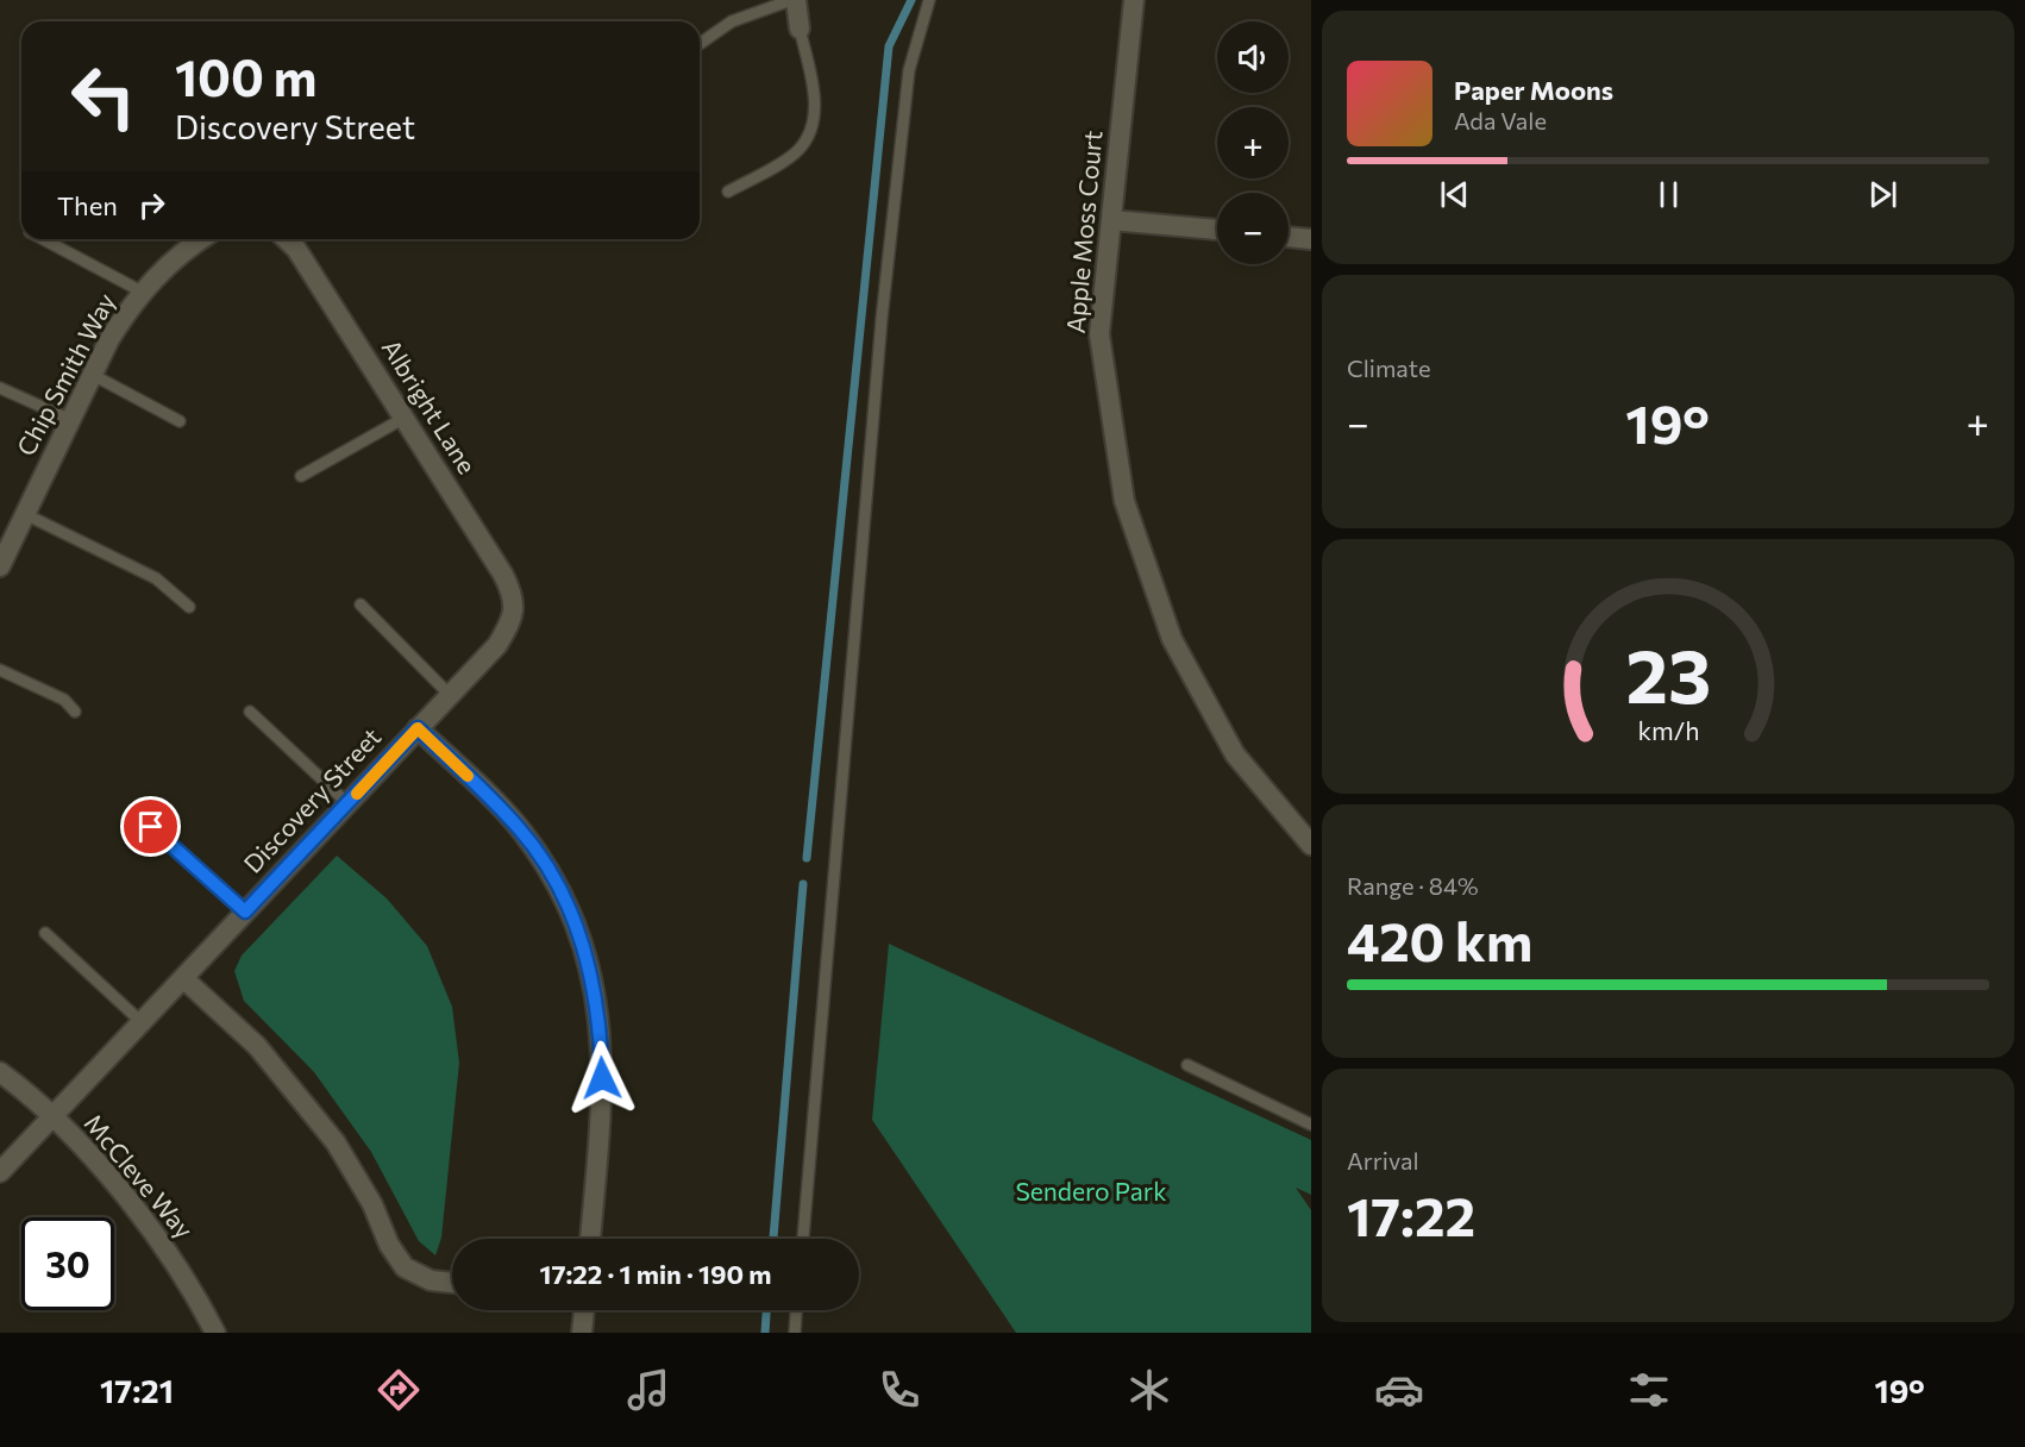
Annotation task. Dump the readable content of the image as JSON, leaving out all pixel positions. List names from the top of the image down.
{
  "streets": {
    "street": [
      "Apple Moss Court",
      "Chip Smith Way",
      "Albright Lane",
      "Discovery Street",
      "McCleve Way"
    ]
  },
  "crossings": [
    ["Albright Lane", "Discovery Street"],
    ["Discovery Street", "McCleve Way"]
  ],
  "parks": ["Sendero Park"],
  "page": {
    "map_buttons": ["+", "−"],
    "turn": ["100 m", "Discovery Street"],
    "song": ["Paper Moons", "Ada Vale"],
    "then": "Then",
    "tile": [
      "Climate",
      ["Range · 84%", "420 km"],
      ["Arrival", "17:22"]
    ],
    "heat": ["−", "19°", "+"],
    "limit": "30",
    "trip": "17:22 · 1 min · 190 m",
    "tabs": ["17:21", "19°"],
    "gauge": ["23", "km/h"]
  }
}
